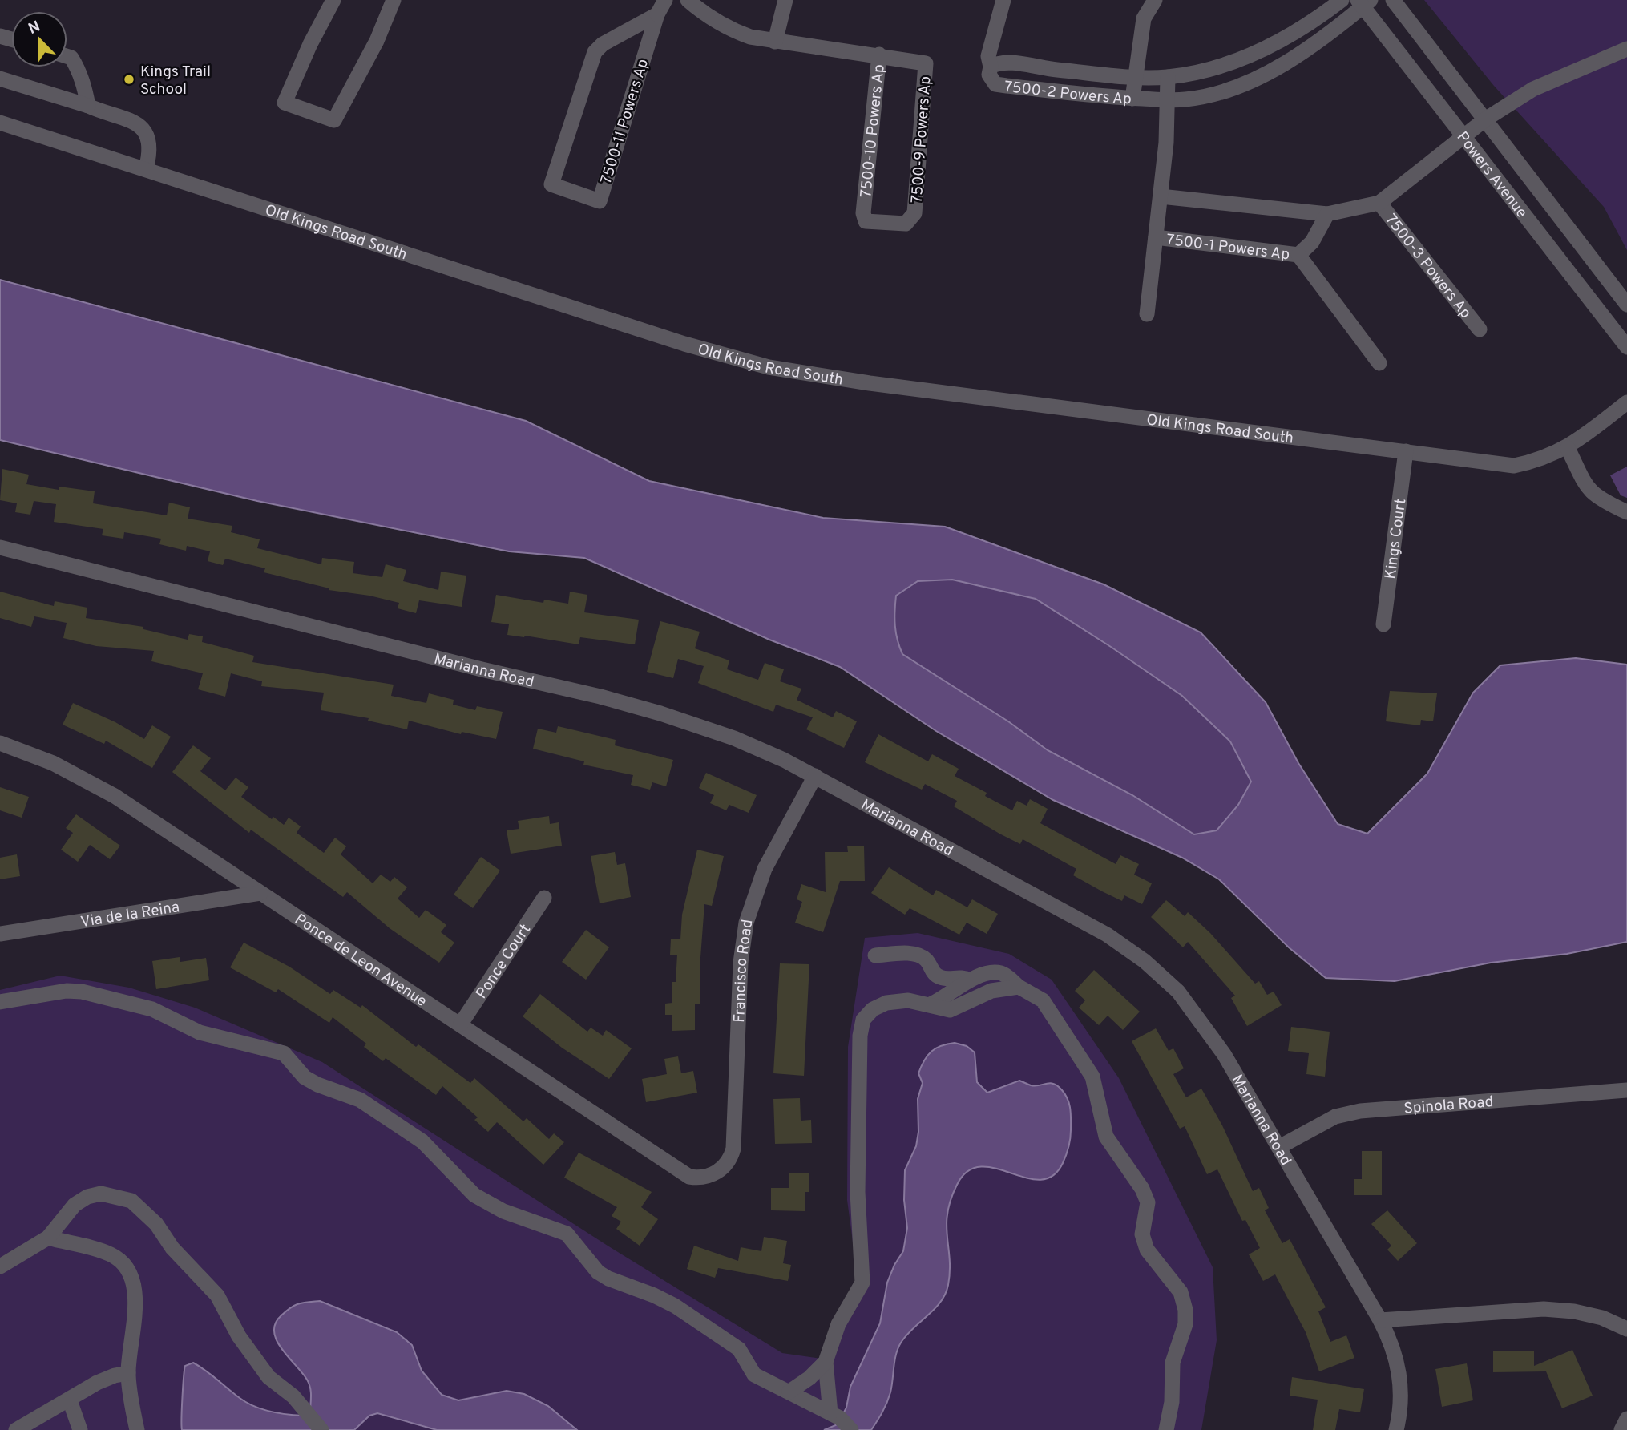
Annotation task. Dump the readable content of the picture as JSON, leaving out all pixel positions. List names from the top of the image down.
{
  "streets": {
    "street": [
      "7500-2 Powers Ap",
      "7500-11 Powers Ap",
      "7500-10 Powers Ap",
      "7500-9 Powers Ap",
      "Powers Avenue",
      "Old Kings Road South",
      "7500-1 Powers Ap",
      "7500-3 Powers Ap",
      "Kings Court",
      "Marianna Road",
      "Via de la Reina",
      "Ponce de Leon Avenue",
      "Ponce Court",
      "Francisco Road",
      "Spinola Road"
    ]
  },
  "crossings": [
    ["7500-2 Powers Ap", "Powers Avenue"],
    ["7500-10 Powers Ap", "7500-9 Powers Ap"],
    ["Old Kings Road South", "Kings Court"],
    ["Marianna Road", "Francisco Road"],
    ["Marianna Road", "Spinola Road"],
    ["Via de la Reina", "Ponce de Leon Avenue"],
    ["Ponce de Leon Avenue", "Ponce Court"],
    ["Ponce de Leon Avenue", "Francisco Road"]
  ],
  "places": ["Kings Trail School"],
  "north": "top left"
}
